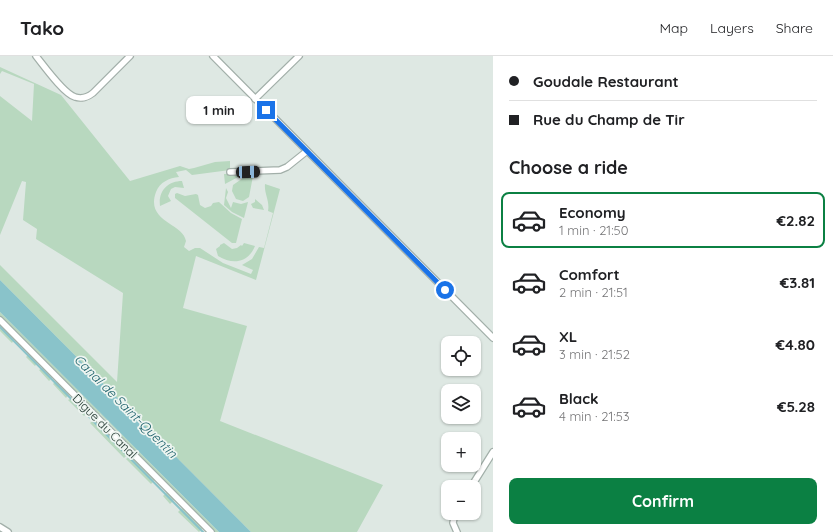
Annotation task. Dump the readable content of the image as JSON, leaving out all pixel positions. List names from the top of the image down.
{
  "streets": {
    "street": ["Digue du Canal"]
  },
  "water": ["Canal de Saint-Quentin"],
  "page": {
    "header": "Tako",
    "nav": ["Map", "Layers", "Share"],
    "banner": ["Goudale Restaurant", "Rue du Champ de Tir"],
    "bubble": "1 min",
    "heading": "Choose a ride",
    "list": [
      {
        "name": "Economy",
        "note": "1 min · 21:50",
        "value": "€2.82"
      },
      {
        "name": "Comfort",
        "note": "2 min · 21:51",
        "value": "€3.81"
      },
      {
        "name": "XL",
        "note": "3 min · 21:52",
        "value": "€4.80"
      },
      {
        "name": "Black",
        "note": "4 min · 21:53",
        "value": "€5.28"
      }
    ],
    "map_buttons": ["+", "−"],
    "buttons": "Confirm"
  }
}
